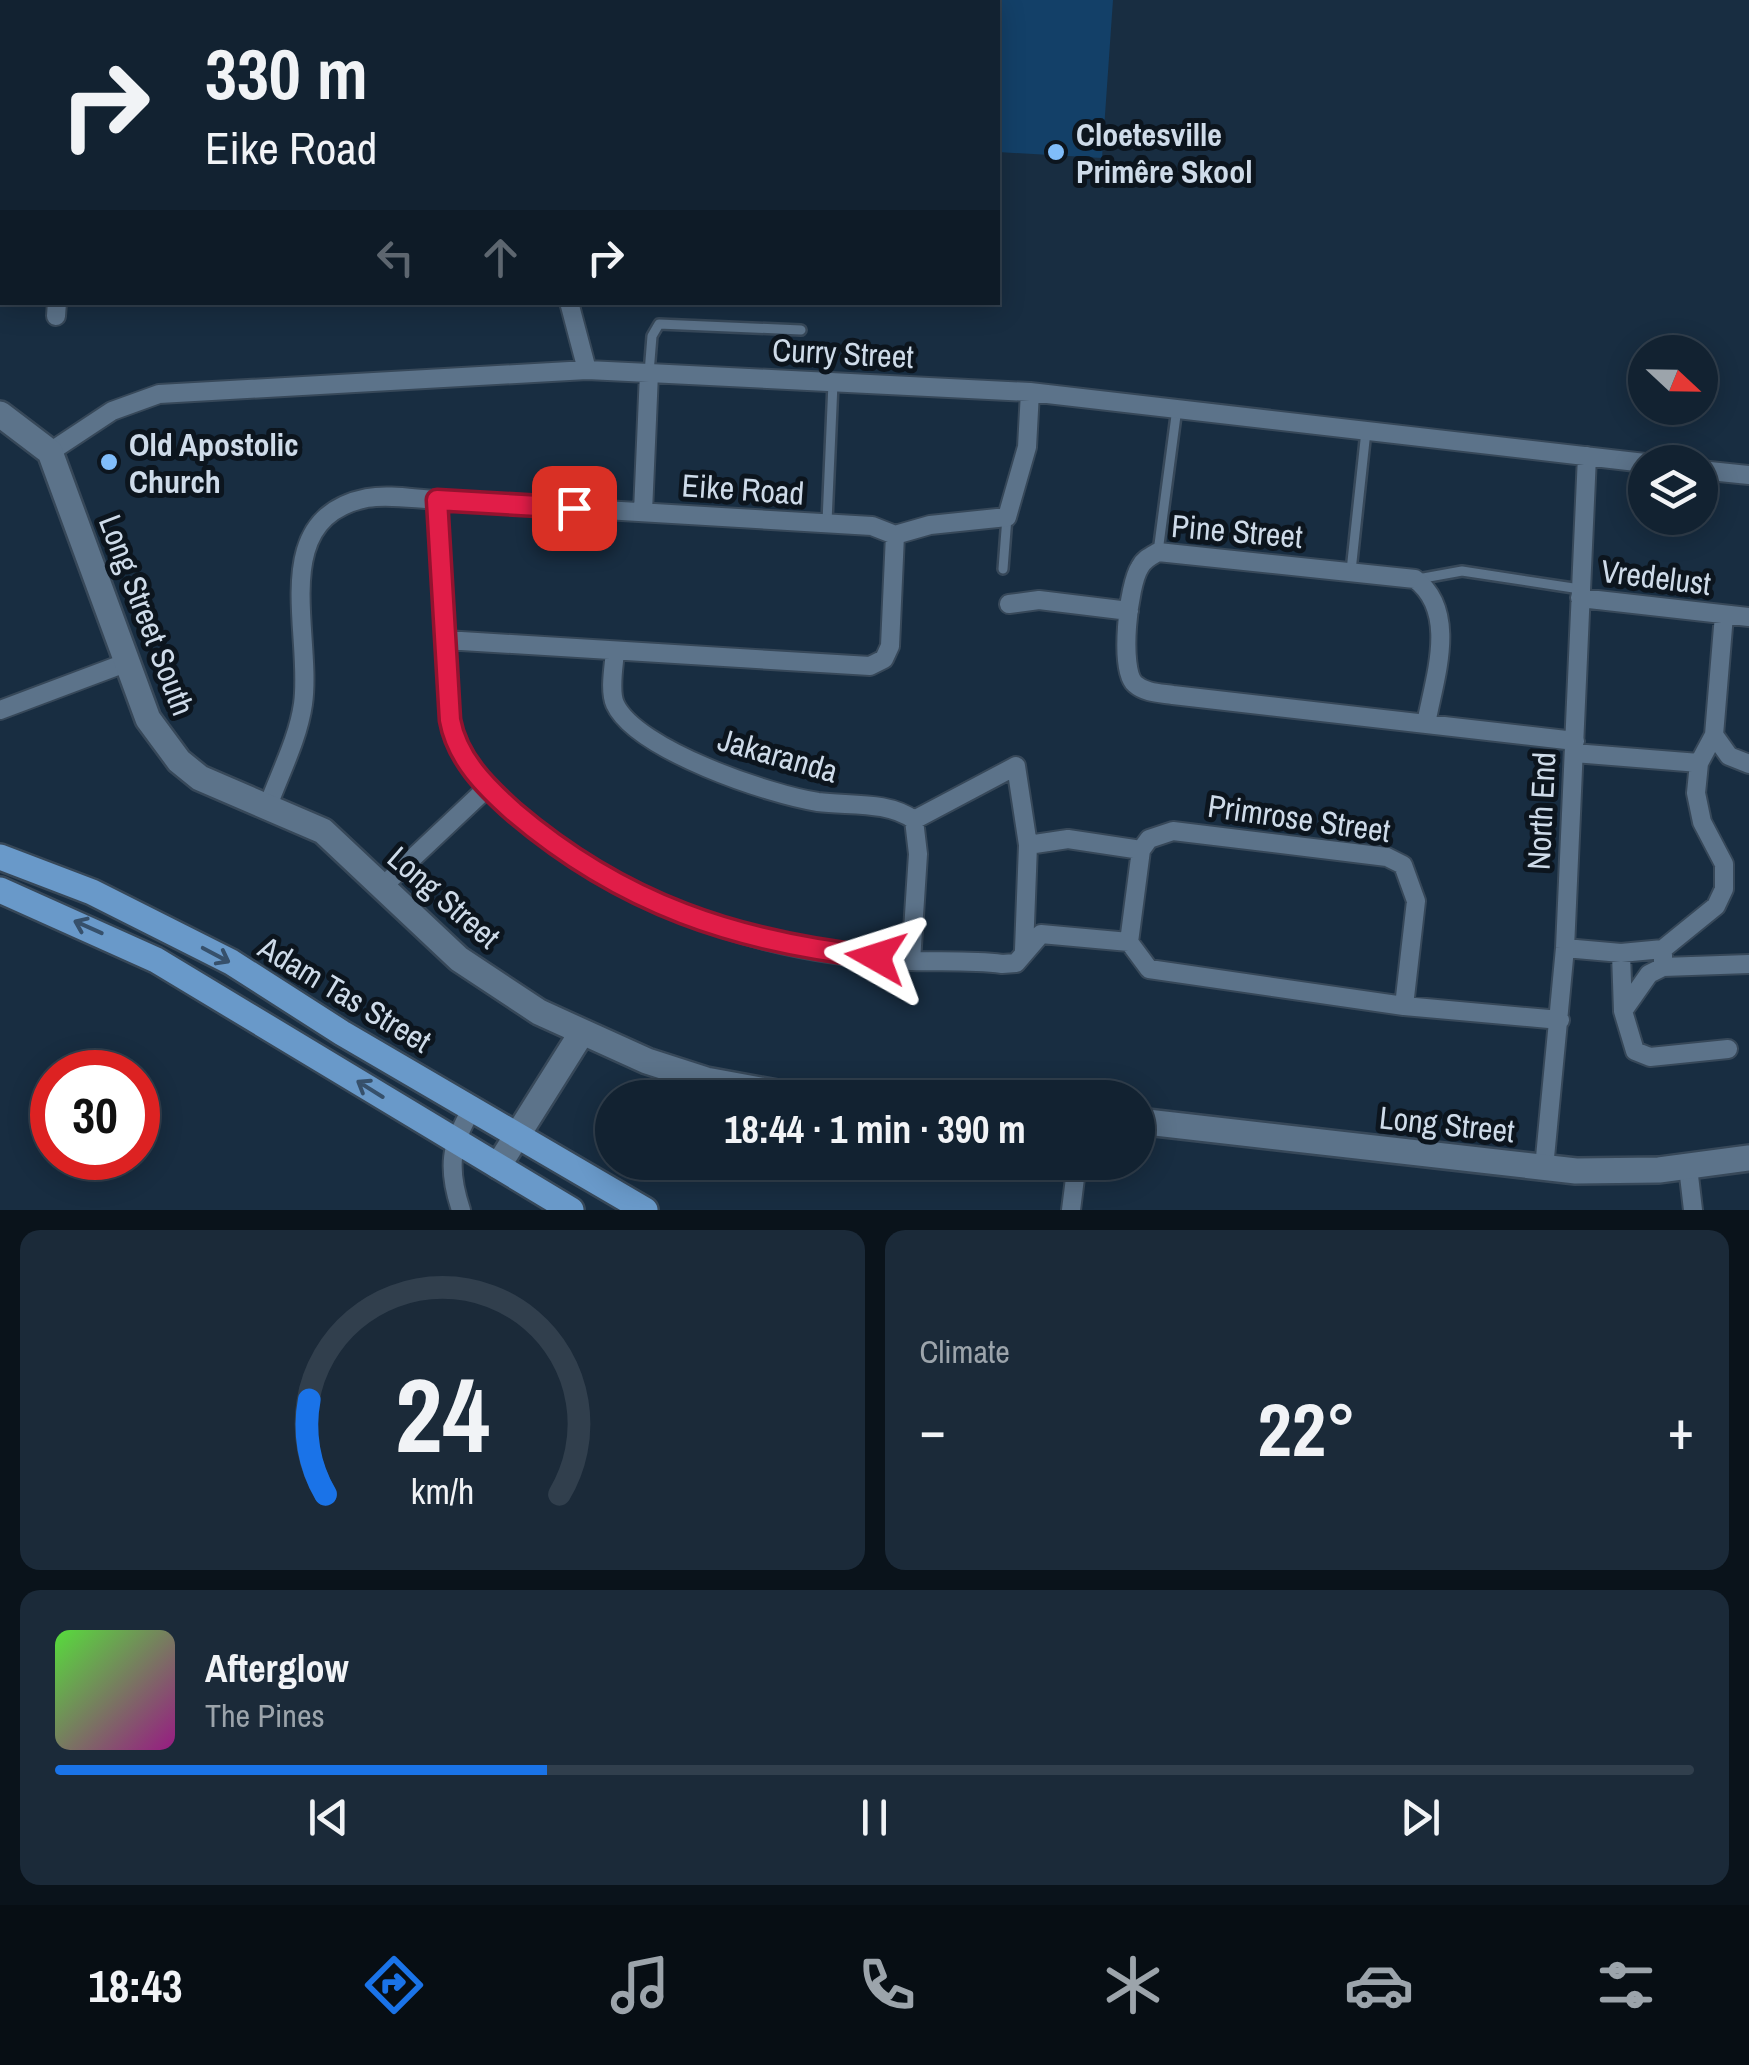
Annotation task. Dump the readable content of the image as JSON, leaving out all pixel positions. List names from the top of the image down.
{
  "streets": {
    "main road": ["Adam Tas Street"],
    "street": [
      "Curry Street",
      "Eike Road",
      "Pine Street",
      "Vredelust",
      "Long Street South",
      "Jakaranda",
      "North End",
      "Primrose Street",
      "Long Street"
    ]
  },
  "crossings": [
    ["Curry Street", "Long Street South"],
    ["Curry Street", "North End"],
    ["Eike Road", "Long Street South"],
    ["Eike Road", "Long Street"],
    ["Pine Street", "North End"],
    ["Vredelust", "North End"],
    ["Long Street South", "Long Street"],
    ["North End", "Long Street"]
  ],
  "places": ["Cloetesville Primêre Skool", "Old Apostolic Church"],
  "north": "right",
  "page": {
    "turn": ["330 m", "Eike Road"],
    "limit": "30",
    "trip": "18:44 · 1 min · 390 m",
    "tile": "Climate",
    "heat": ["−", "22°", "+"],
    "song": ["Afterglow", "The Pines"],
    "tabs": "18:43",
    "gauge": ["24", "km/h"]
  }
}
